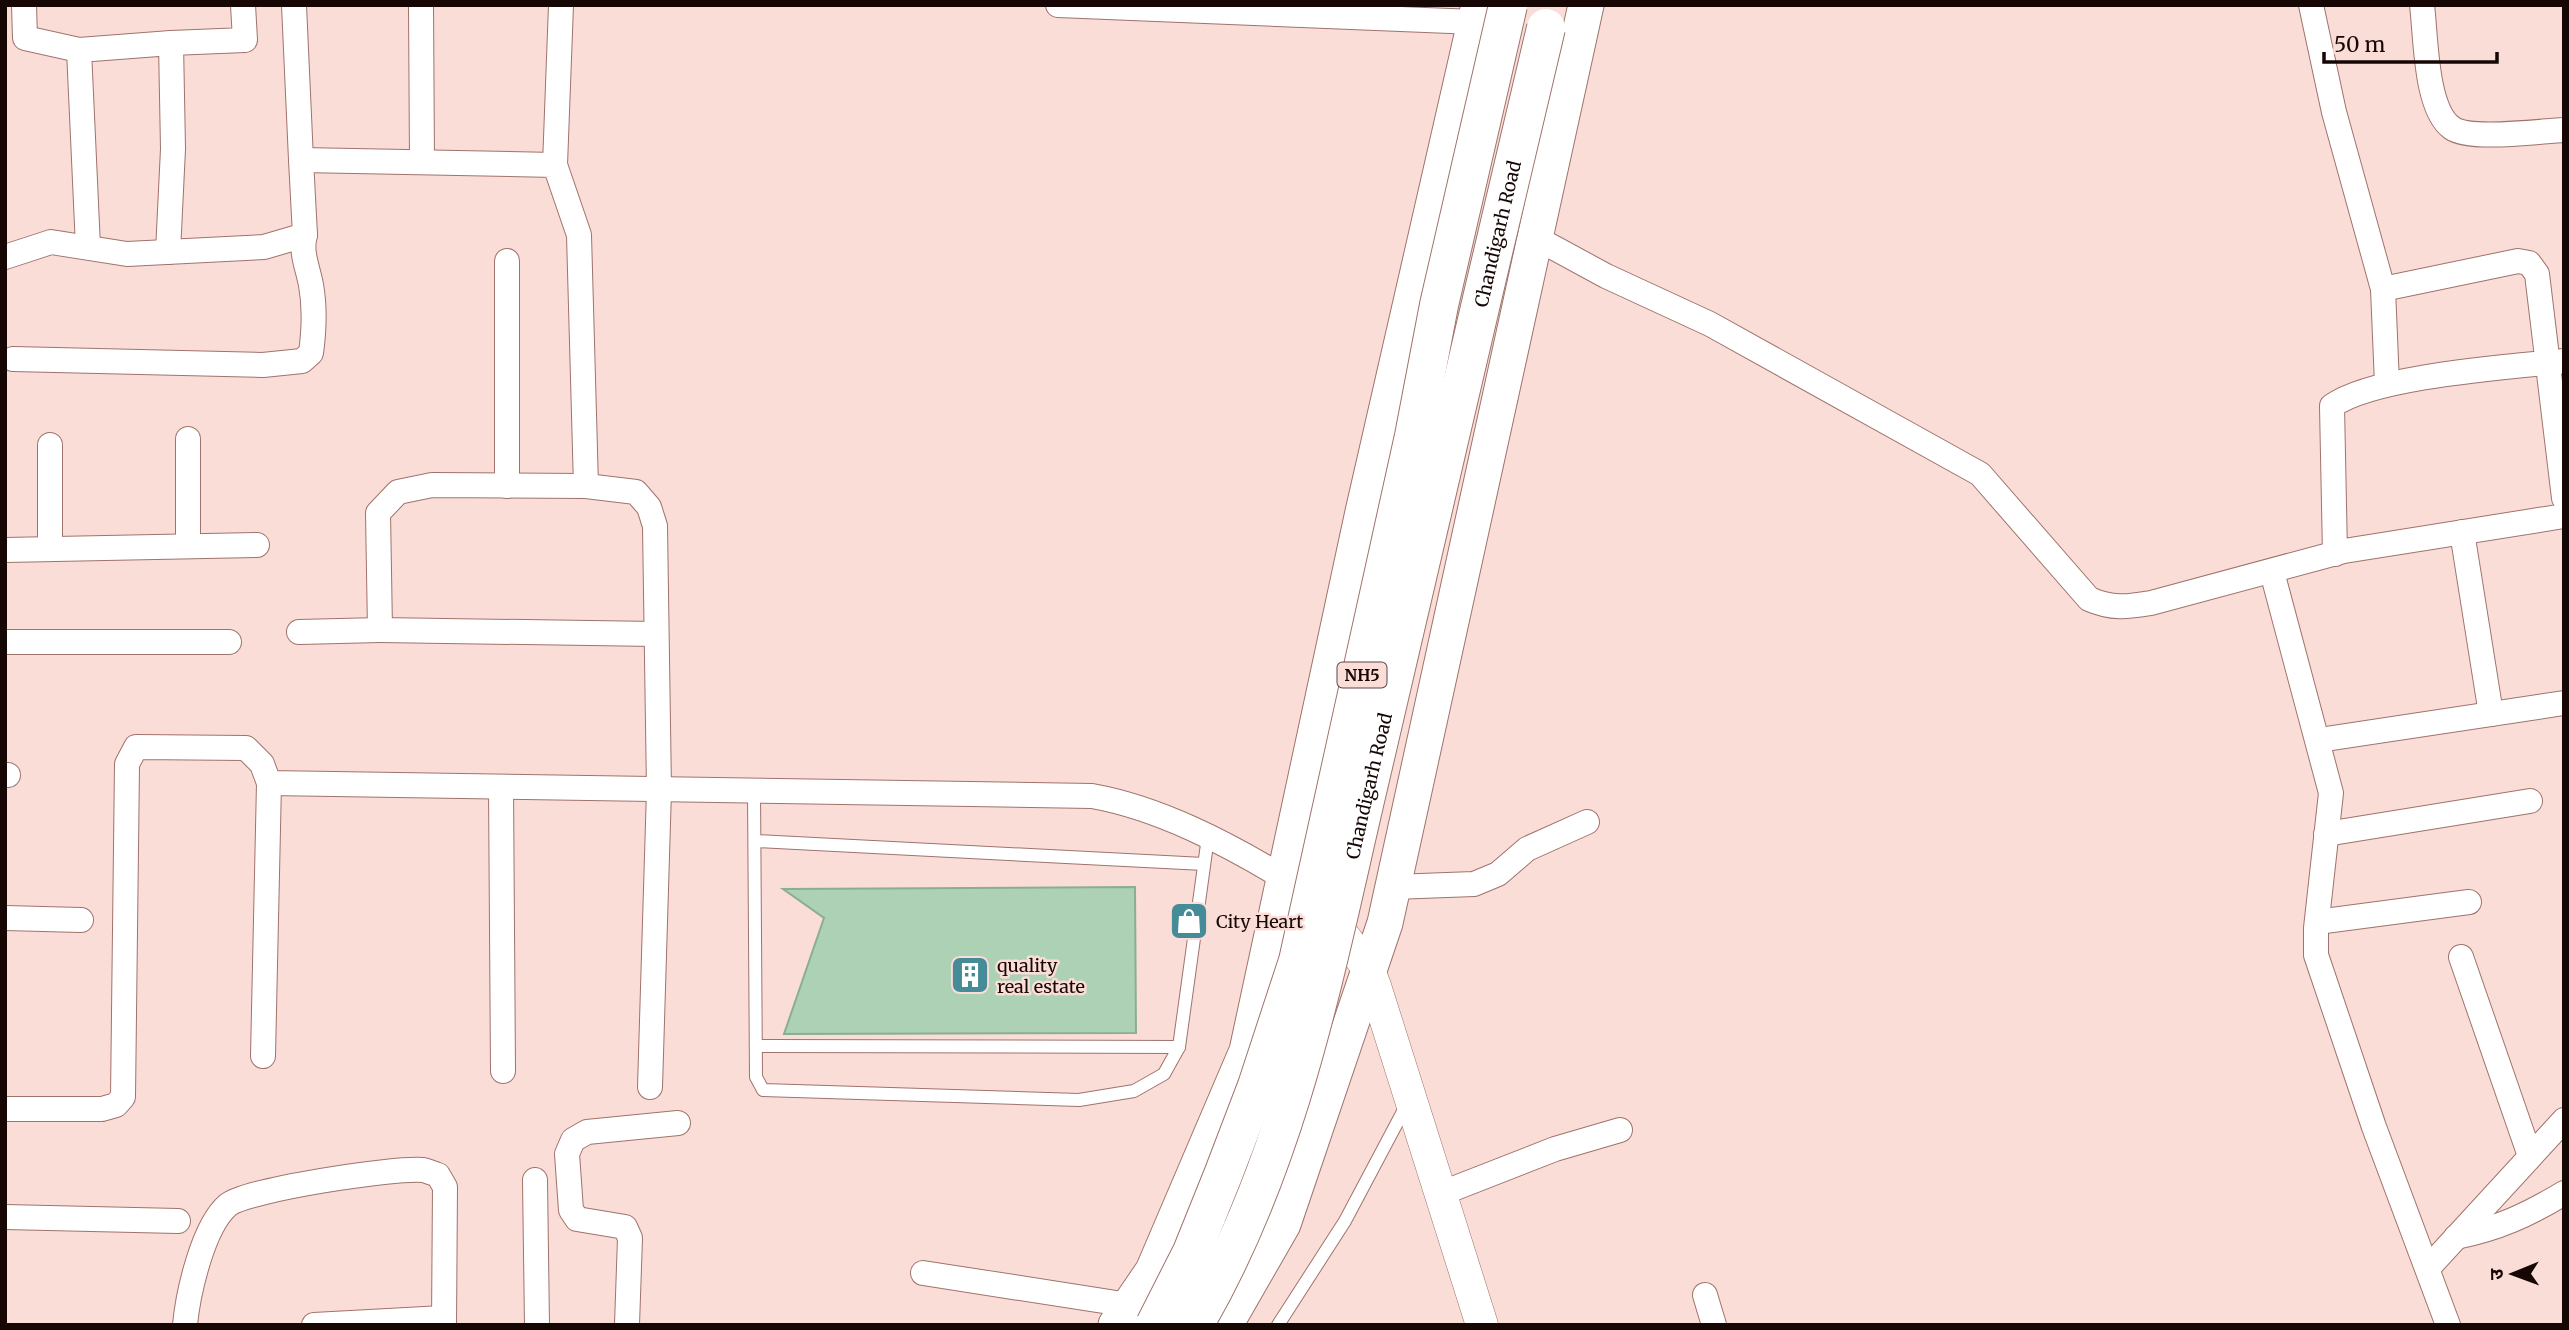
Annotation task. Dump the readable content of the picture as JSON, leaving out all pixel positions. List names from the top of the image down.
{
  "streets": {
    "highway": ["Chandigarh Road", "NH5"]
  },
  "places": {
    "shop": ["City Heart"],
    "building": ["quality real estate"]
  },
  "scale_bar": "50 m",
  "north": "left"
}
